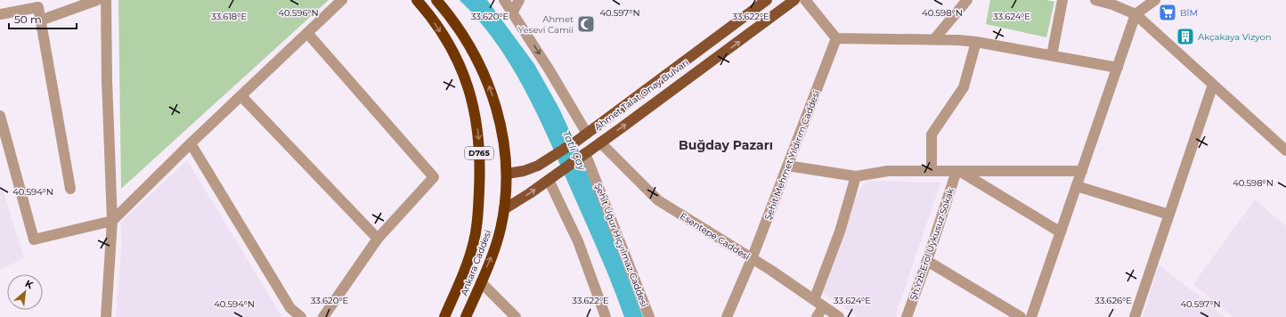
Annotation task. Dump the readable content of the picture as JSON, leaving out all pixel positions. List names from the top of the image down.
{
  "streets": {
    "highway": ["D765", "Ankara Caddesi"],
    "main road": ["Ahmet Talat Onay Bulvarı"],
    "street": [
      "Şehit Mehmet Yıldırım Caddesi",
      "Esentepe Caddesi",
      "Şh.Yzb.Erol Uykusuz Sokak",
      "Şehit Uğur Hiçyılmaz Caddesi"
    ]
  },
  "crossings": [
    ["Ahmet Talat Onay Bulvarı", "D765"],
    ["Ahmet Talat Onay Bulvarı", "Esentepe Caddesi"],
    ["Ahmet Talat Onay Bulvarı", "Şehit Uğur Hiçyılmaz Caddesi"],
    ["Ahmet Talat Onay Bulvarı", "Ankara Caddesi"],
    ["D765", "Ankara Caddesi"],
    ["Şehit Mehmet Yıldırım Caddesi", "Esentepe Caddesi"]
  ],
  "one_way": ["Ankara Caddesi"],
  "districts": ["Buğday Pazarı"],
  "water": ["Tatlı Çay"],
  "places": {
    "supermarket": ["BİM"],
    "mosque": ["Ahmet Yesevi Camii"],
    "building": ["Akçakaya Vizyon"]
  },
  "scale_bar": "50 m",
  "north": "top right",
  "coordinates": [
    "40.597°N",
    "40.598°N",
    "40.596°N",
    "33.618°E",
    "33.620°E",
    "33.622°E",
    "33.624°E",
    "40.594°N",
    "33.626°E"
  ]
}
